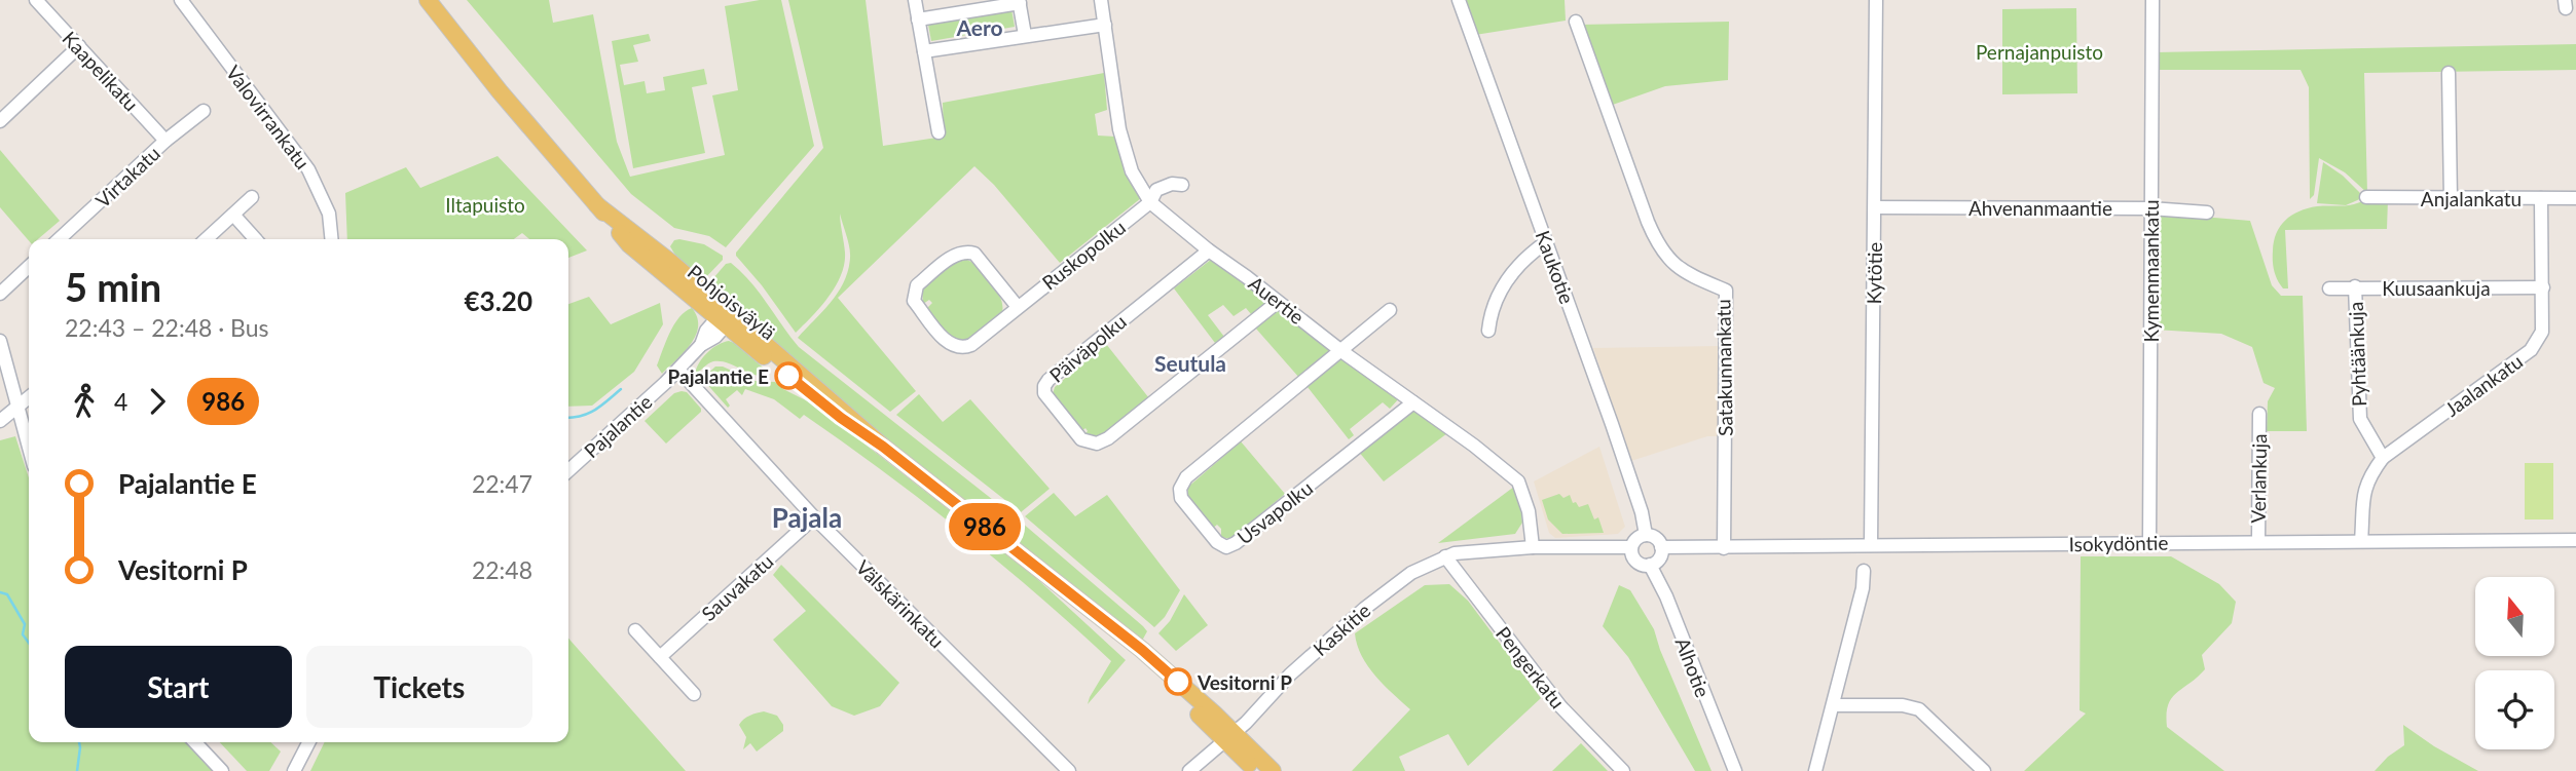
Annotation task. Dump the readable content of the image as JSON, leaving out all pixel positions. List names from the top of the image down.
{
  "streets": {
    "main road": ["Pohjoisväylä"],
    "street": [
      "Kaapelikatu",
      "Valovirrankatu",
      "Virtakatu",
      "Anjalankatu",
      "Ahvenanmaantie",
      "Ruskopolku",
      "Kaukotie",
      "Kymenmaankatu",
      "Kytötie",
      "Kuusaankuja",
      "Auertie",
      "Päiväpolku",
      "Pyhtäänkuja",
      "Satakunnankatu",
      "Jaalankatu",
      "Pajalantie",
      "Verlankuja",
      "Usvapolku",
      "Isokydöntie",
      "Sauvakatu",
      "Välskärinkatu",
      "Kaskitie",
      "Pengerkatu",
      "Alhotie"
    ]
  },
  "crossings": [
    ["Kaapelikatu", "Virtakatu"],
    ["Anjalankatu", "Jaalankatu"],
    ["Ahvenanmaantie", "Kymenmaankatu"],
    ["Ahvenanmaantie", "Kytötie"],
    ["Ruskopolku", "Auertie"],
    ["Kaukotie", "Isokydöntie"],
    ["Kaukotie", "Alhotie"],
    ["Kymenmaankatu", "Isokydöntie"],
    ["Kytötie", "Isokydöntie"],
    ["Kuusaankuja", "Pyhtäänkuja"],
    ["Kuusaankuja", "Jaalankatu"],
    ["Auertie", "Päiväpolku"],
    ["Auertie", "Usvapolku"],
    ["Auertie", "Kaskitie"],
    ["Pohjoisväylä", "Pajalantie"],
    ["Pohjoisväylä", "Kaskitie"],
    ["Pyhtäänkuja", "Jaalankatu"],
    ["Satakunnankatu", "Isokydöntie"],
    ["Jaalankatu", "Isokydöntie"],
    ["Pajalantie", "Välskärinkatu"],
    ["Verlankuja", "Isokydöntie"],
    ["Isokydöntie", "Alhotie"],
    ["Sauvakatu", "Välskärinkatu"],
    ["Kaskitie", "Pengerkatu"]
  ],
  "districts": ["Aero", "Seutula", "Pajala"],
  "parks": ["Pernajanpuisto", "Iltapuisto"],
  "places": ["Pajalantie E", "Vesitorni P"],
  "lines": ["bus line 986"],
  "north": "top",
  "page": {
    "on_map": "986",
    "heading": ["5 min", "22:43 – 22:48 · Bus", "€3.20"],
    "legs": ["4", "986"],
    "list": [
      {
        "name": "Pajalantie E",
        "value": "22:47"
      },
      {
        "name": "Vesitorni P",
        "value": "22:48"
      }
    ],
    "buttons": ["Start", "Tickets"]
  }
}
